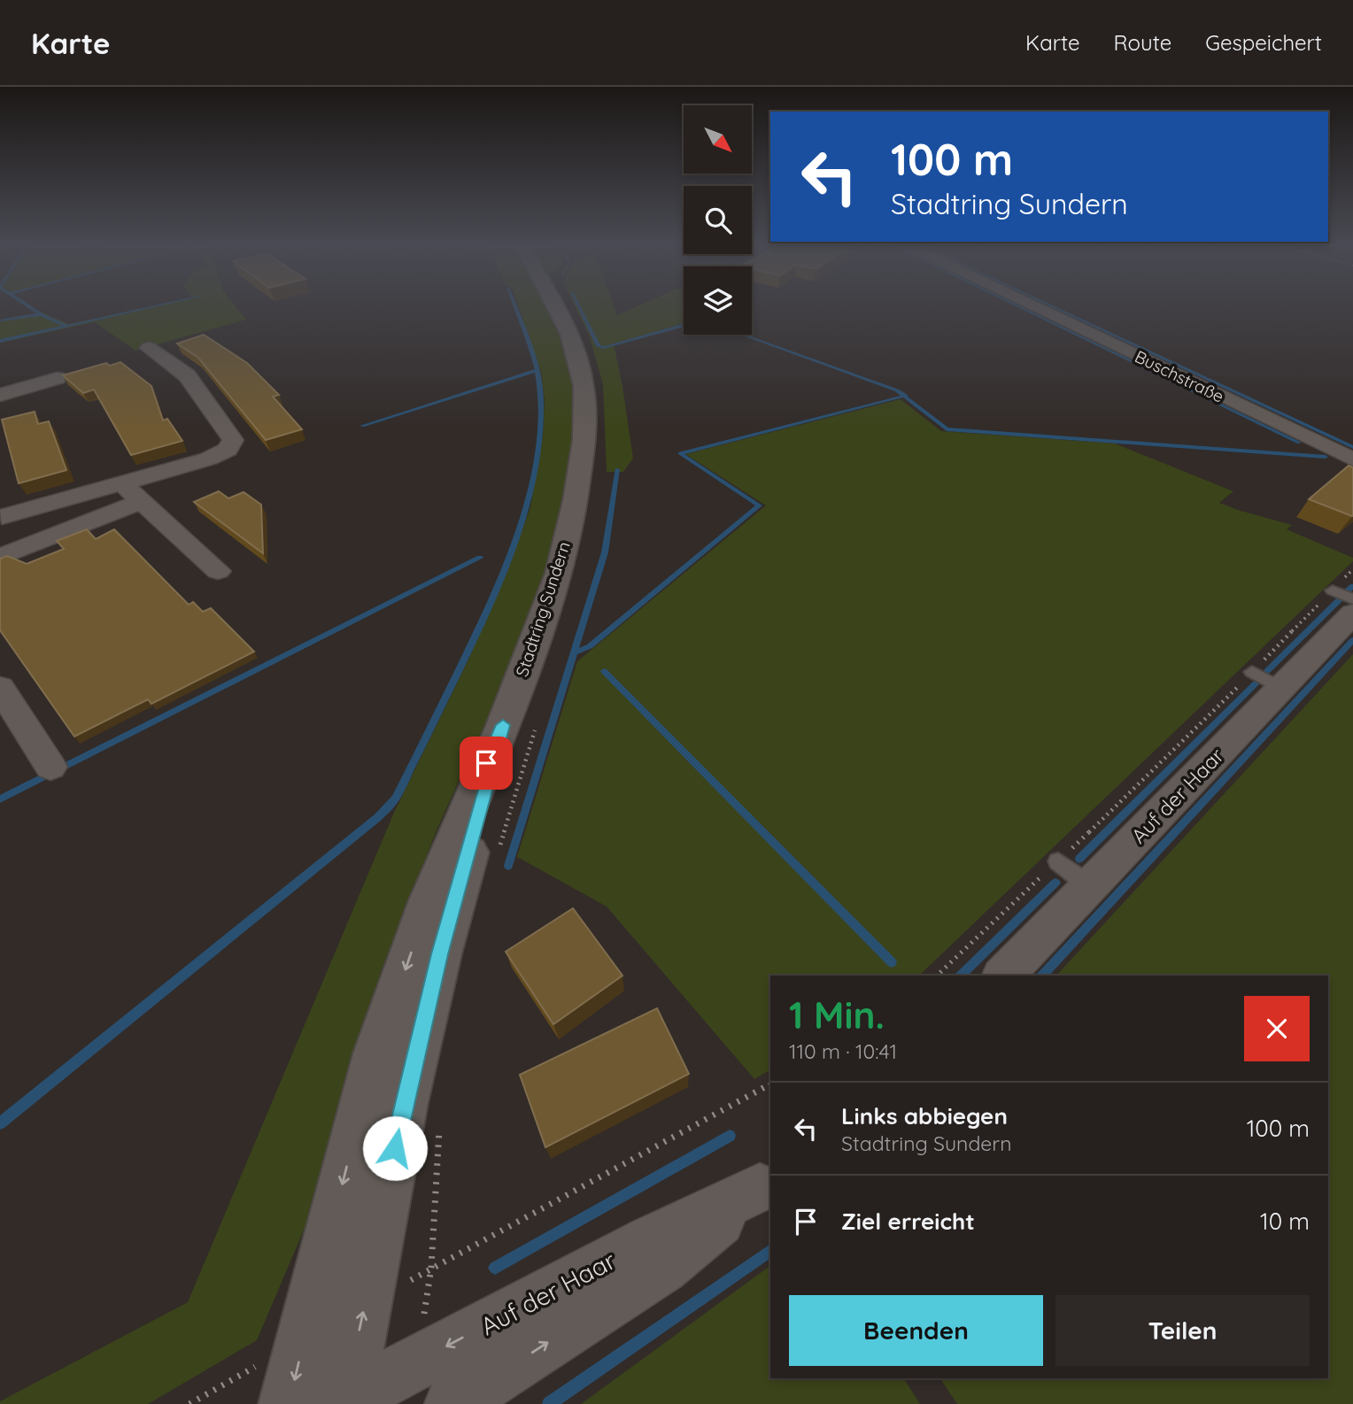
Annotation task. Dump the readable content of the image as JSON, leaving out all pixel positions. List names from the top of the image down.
{
  "streets": {
    "main road": ["Stadtring Sundern"],
    "street": ["Buschstraße", "Auf der Haar"]
  },
  "crossings": [
    ["Stadtring Sundern", "Auf der Haar"]
  ],
  "north": "bottom right",
  "page": {
    "header": "Karte",
    "nav": ["Karte", "Route", "Gespeichert"],
    "turn": ["100 m", "Stadtring Sundern"],
    "heading": ["1 Min.", "110 m · 10:41"],
    "list": [
      {
        "name": "Links abbiegen",
        "note": "Stadtring Sundern",
        "value": "100 m"
      },
      {
        "name": "Ziel erreicht",
        "value": "10 m"
      }
    ],
    "buttons": ["Beenden", "Teilen"]
  }
}
